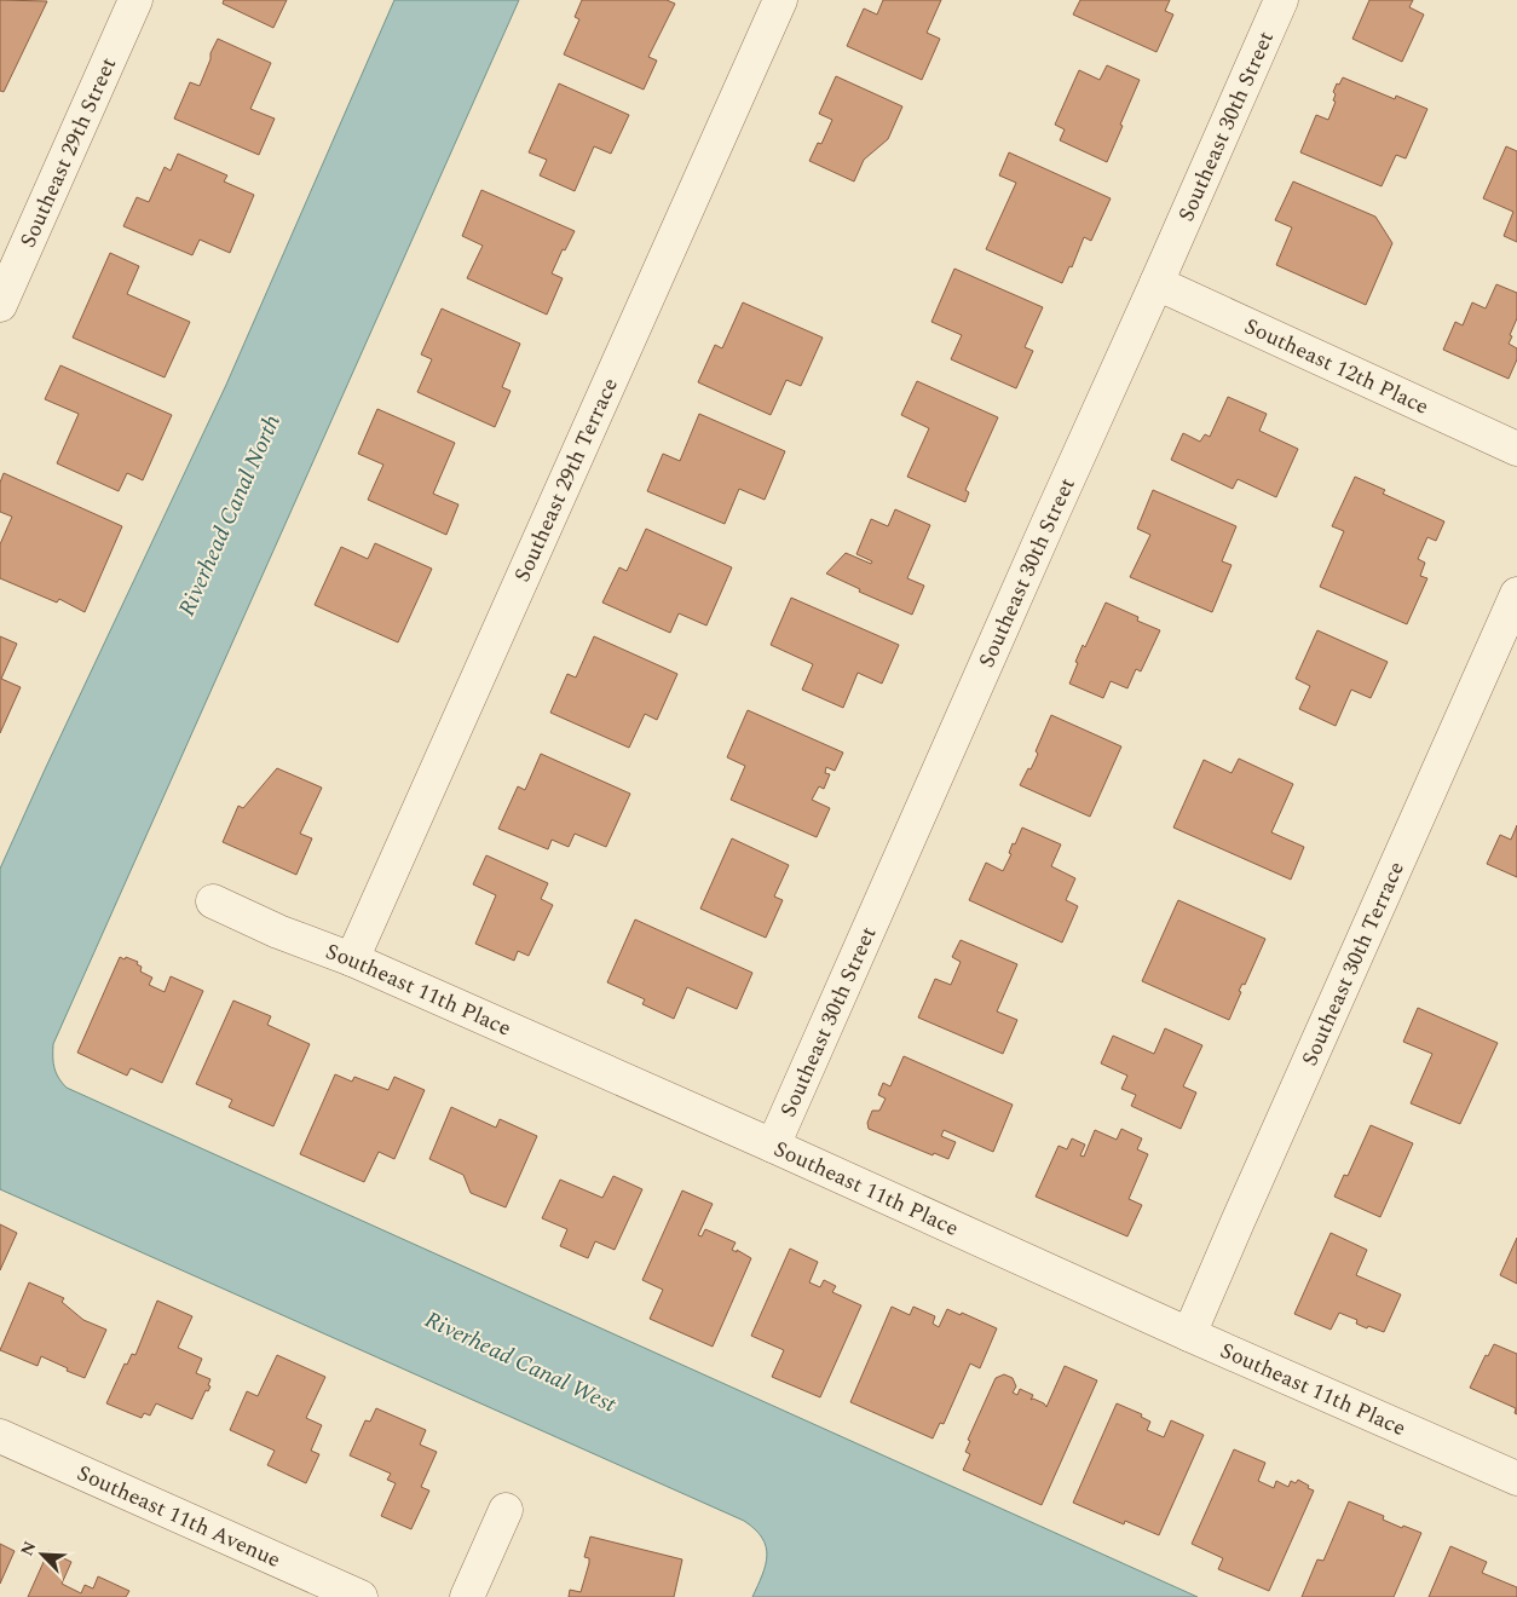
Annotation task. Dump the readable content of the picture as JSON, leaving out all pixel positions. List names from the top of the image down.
{
  "streets": {
    "street": [
      "Southeast 30th Street",
      "Southeast 29th Street",
      "Southeast 12th Place",
      "Southeast 29th Terrace",
      "Southeast 30th Terrace",
      "Southeast 11th Place",
      "Southeast 11th Avenue"
    ]
  },
  "crossings": [
    ["Southeast 30th Street", "Southeast 12th Place"],
    ["Southeast 30th Street", "Southeast 11th Place"],
    ["Southeast 29th Terrace", "Southeast 11th Place"],
    ["Southeast 30th Terrace", "Southeast 11th Place"]
  ],
  "water": ["Riverhead Canal North", "Riverhead Canal West"],
  "north": "top left"
}
